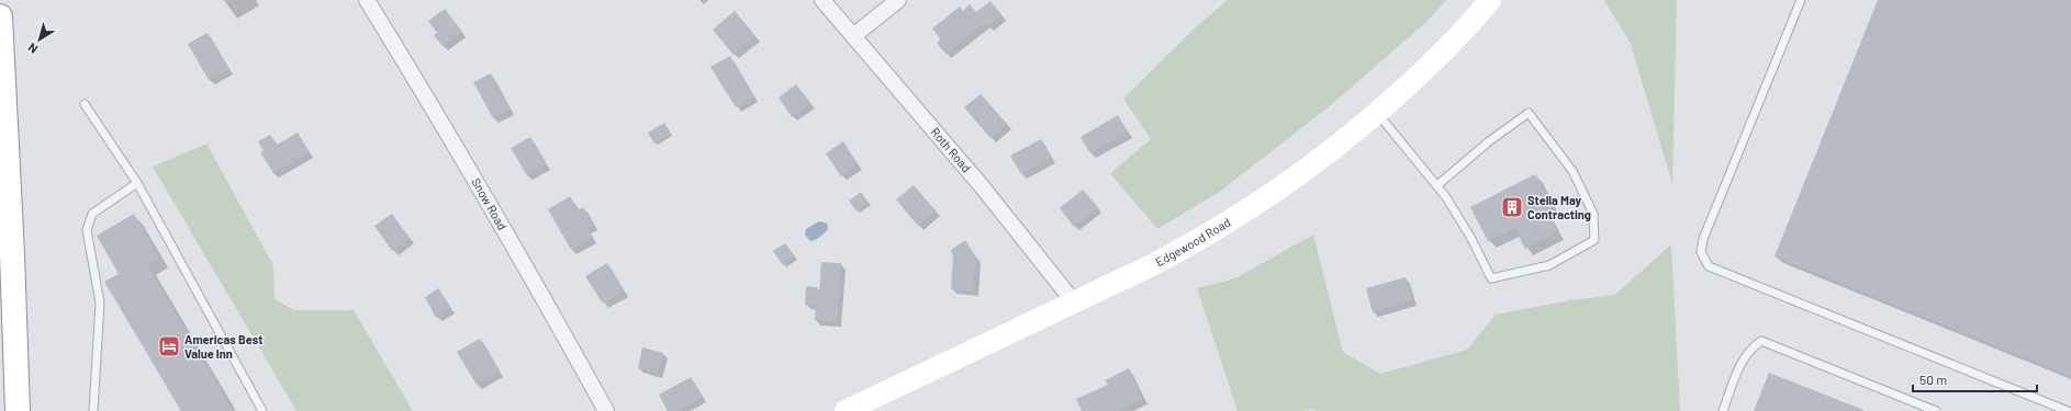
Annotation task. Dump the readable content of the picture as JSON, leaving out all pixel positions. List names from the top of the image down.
{
  "streets": {
    "street": ["Roth Road", "Snow Road", "Edgewood Road"]
  },
  "crossings": [
    ["Roth Road", "Edgewood Road"]
  ],
  "places": {
    "building": ["Stella May Contracting"],
    "hotel": ["Americas Best Value Inn"]
  },
  "scale_bar": "50 m",
  "north": "bottom left"
}
